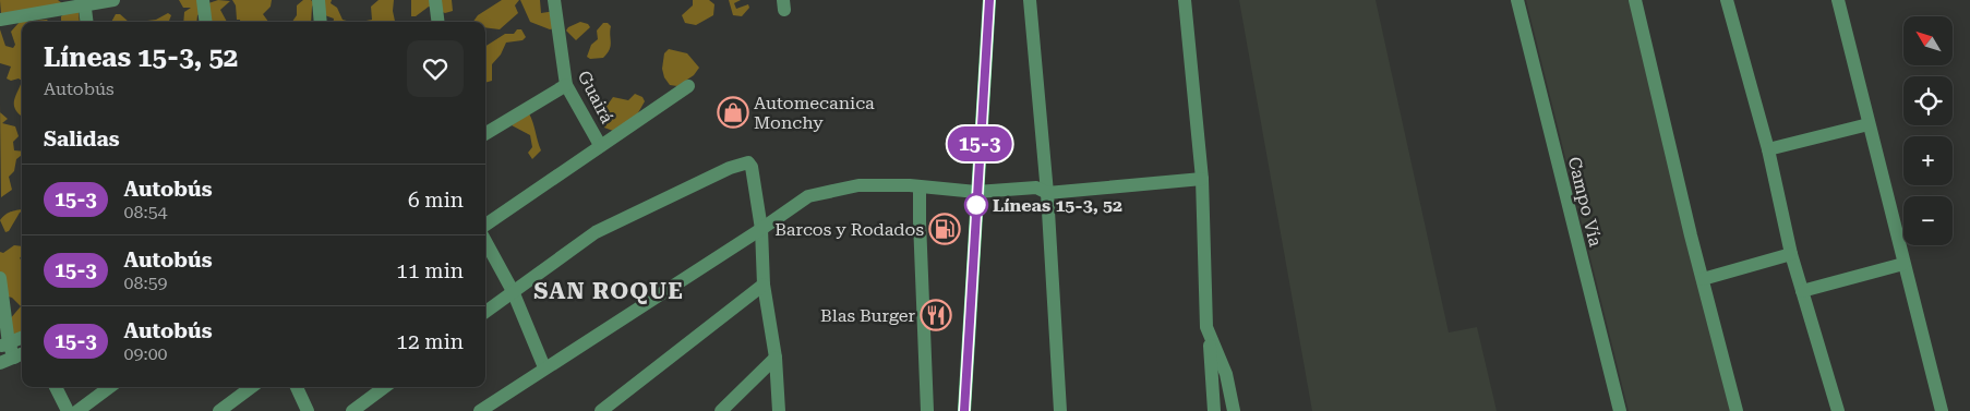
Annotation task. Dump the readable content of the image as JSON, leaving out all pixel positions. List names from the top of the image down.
{
  "streets": {
    "street": ["Guairá", "Campo Vía"]
  },
  "districts": ["SAN ROQUE"],
  "places": {
    "shop": ["Automecanica Monchy"],
    "other": ["Líneas 15-3, 52"],
    "fuel station": ["Barcos y Rodados"],
    "restaurant": ["Blas Burger"]
  },
  "lines": ["bus line 15-3"],
  "north": "top left",
  "page": {
    "on_map": "15-3",
    "map_buttons": ["+", "−"],
    "heading": [
      ["Líneas 15-3, 52", "Autobús"],
      "Salidas"
    ],
    "list": [
      {
        "mark": "15-3",
        "name": "Autobús",
        "note": "08:54",
        "value": "6 min"
      },
      {
        "mark": "15-3",
        "name": "Autobús",
        "note": "08:59",
        "value": "11 min"
      },
      {
        "mark": "15-3",
        "name": "Autobús",
        "note": "09:00",
        "value": "12 min"
      }
    ]
  }
}
